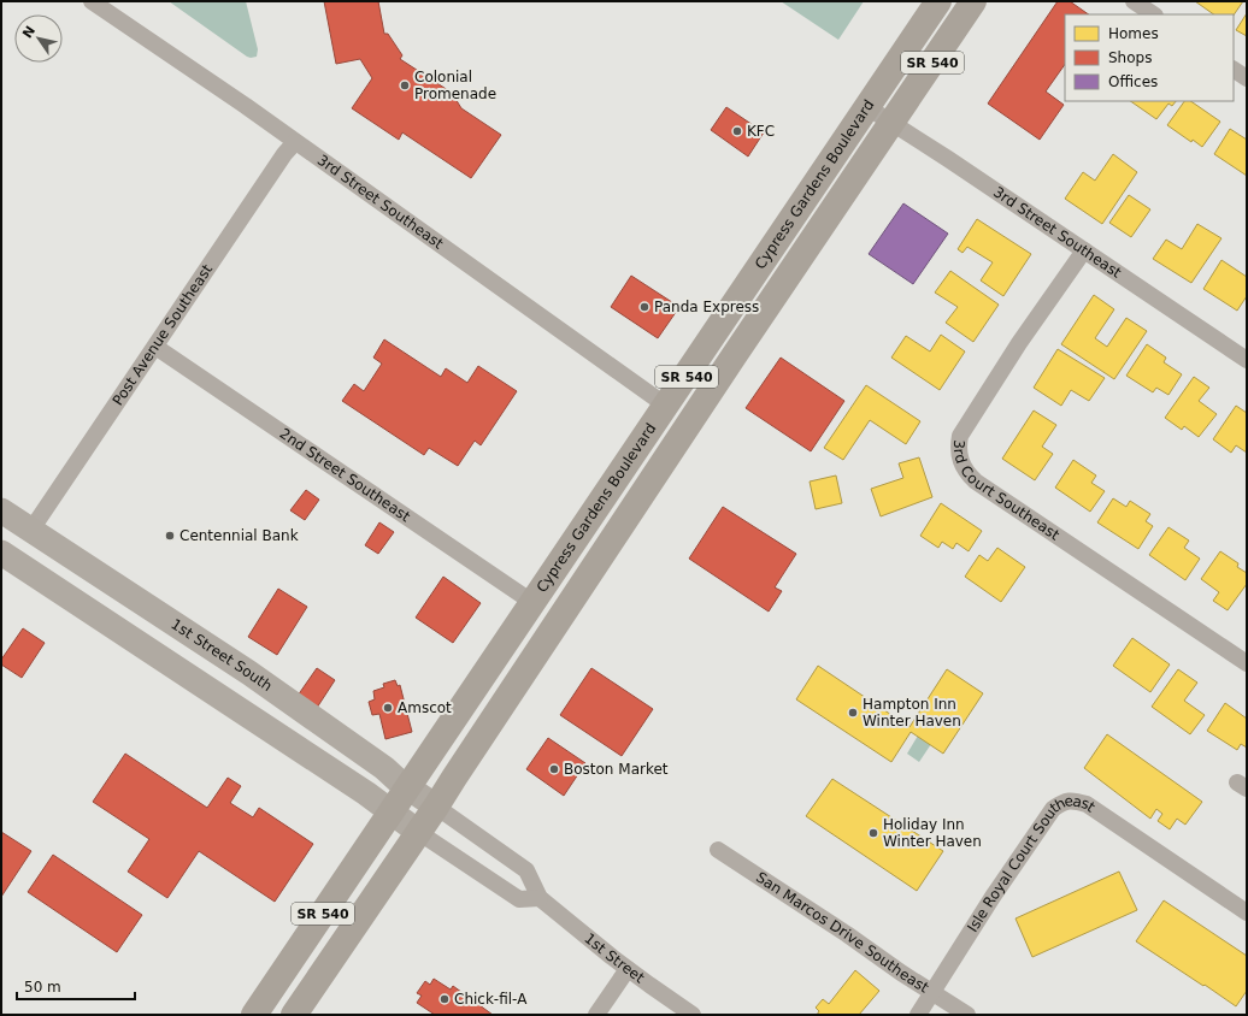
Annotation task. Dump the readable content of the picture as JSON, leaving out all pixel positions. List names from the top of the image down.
{
  "streets": {
    "main road": ["SR 540", "Cypress Gardens Boulevard", "1st Street South"],
    "street": [
      "3rd Street Southeast",
      "Post Avenue Southeast",
      "2nd Street Southeast",
      "3rd Court Southeast",
      "Isle Royal Court Southeast",
      "San Marcos Drive Southeast",
      "1st Street"
    ]
  },
  "crossings": [
    ["Cypress Gardens Boulevard", "3rd Street Southeast"],
    ["Cypress Gardens Boulevard", "2nd Street Southeast"],
    ["Cypress Gardens Boulevard", "1st Street South"],
    ["Cypress Gardens Boulevard", "1st Street"],
    ["3rd Street Southeast", "Post Avenue Southeast"],
    ["3rd Street Southeast", "3rd Court Southeast"],
    ["Post Avenue Southeast", "2nd Street Southeast"],
    ["Post Avenue Southeast", "1st Street South"],
    ["1st Street South", "1st Street"],
    ["Isle Royal Court Southeast", "San Marcos Drive Southeast"]
  ],
  "places": [
    "Colonial Promenade",
    "KFC",
    "Panda Express",
    "Centennial Bank",
    "Amscot",
    "Hampton Inn Winter Haven",
    "Boston Market",
    "Holiday Inn Winter Haven",
    "Chick-fil-A"
  ],
  "legend": ["Homes", "Shops", "Offices"],
  "scale_bar": "50 m",
  "north": "top left"
}
